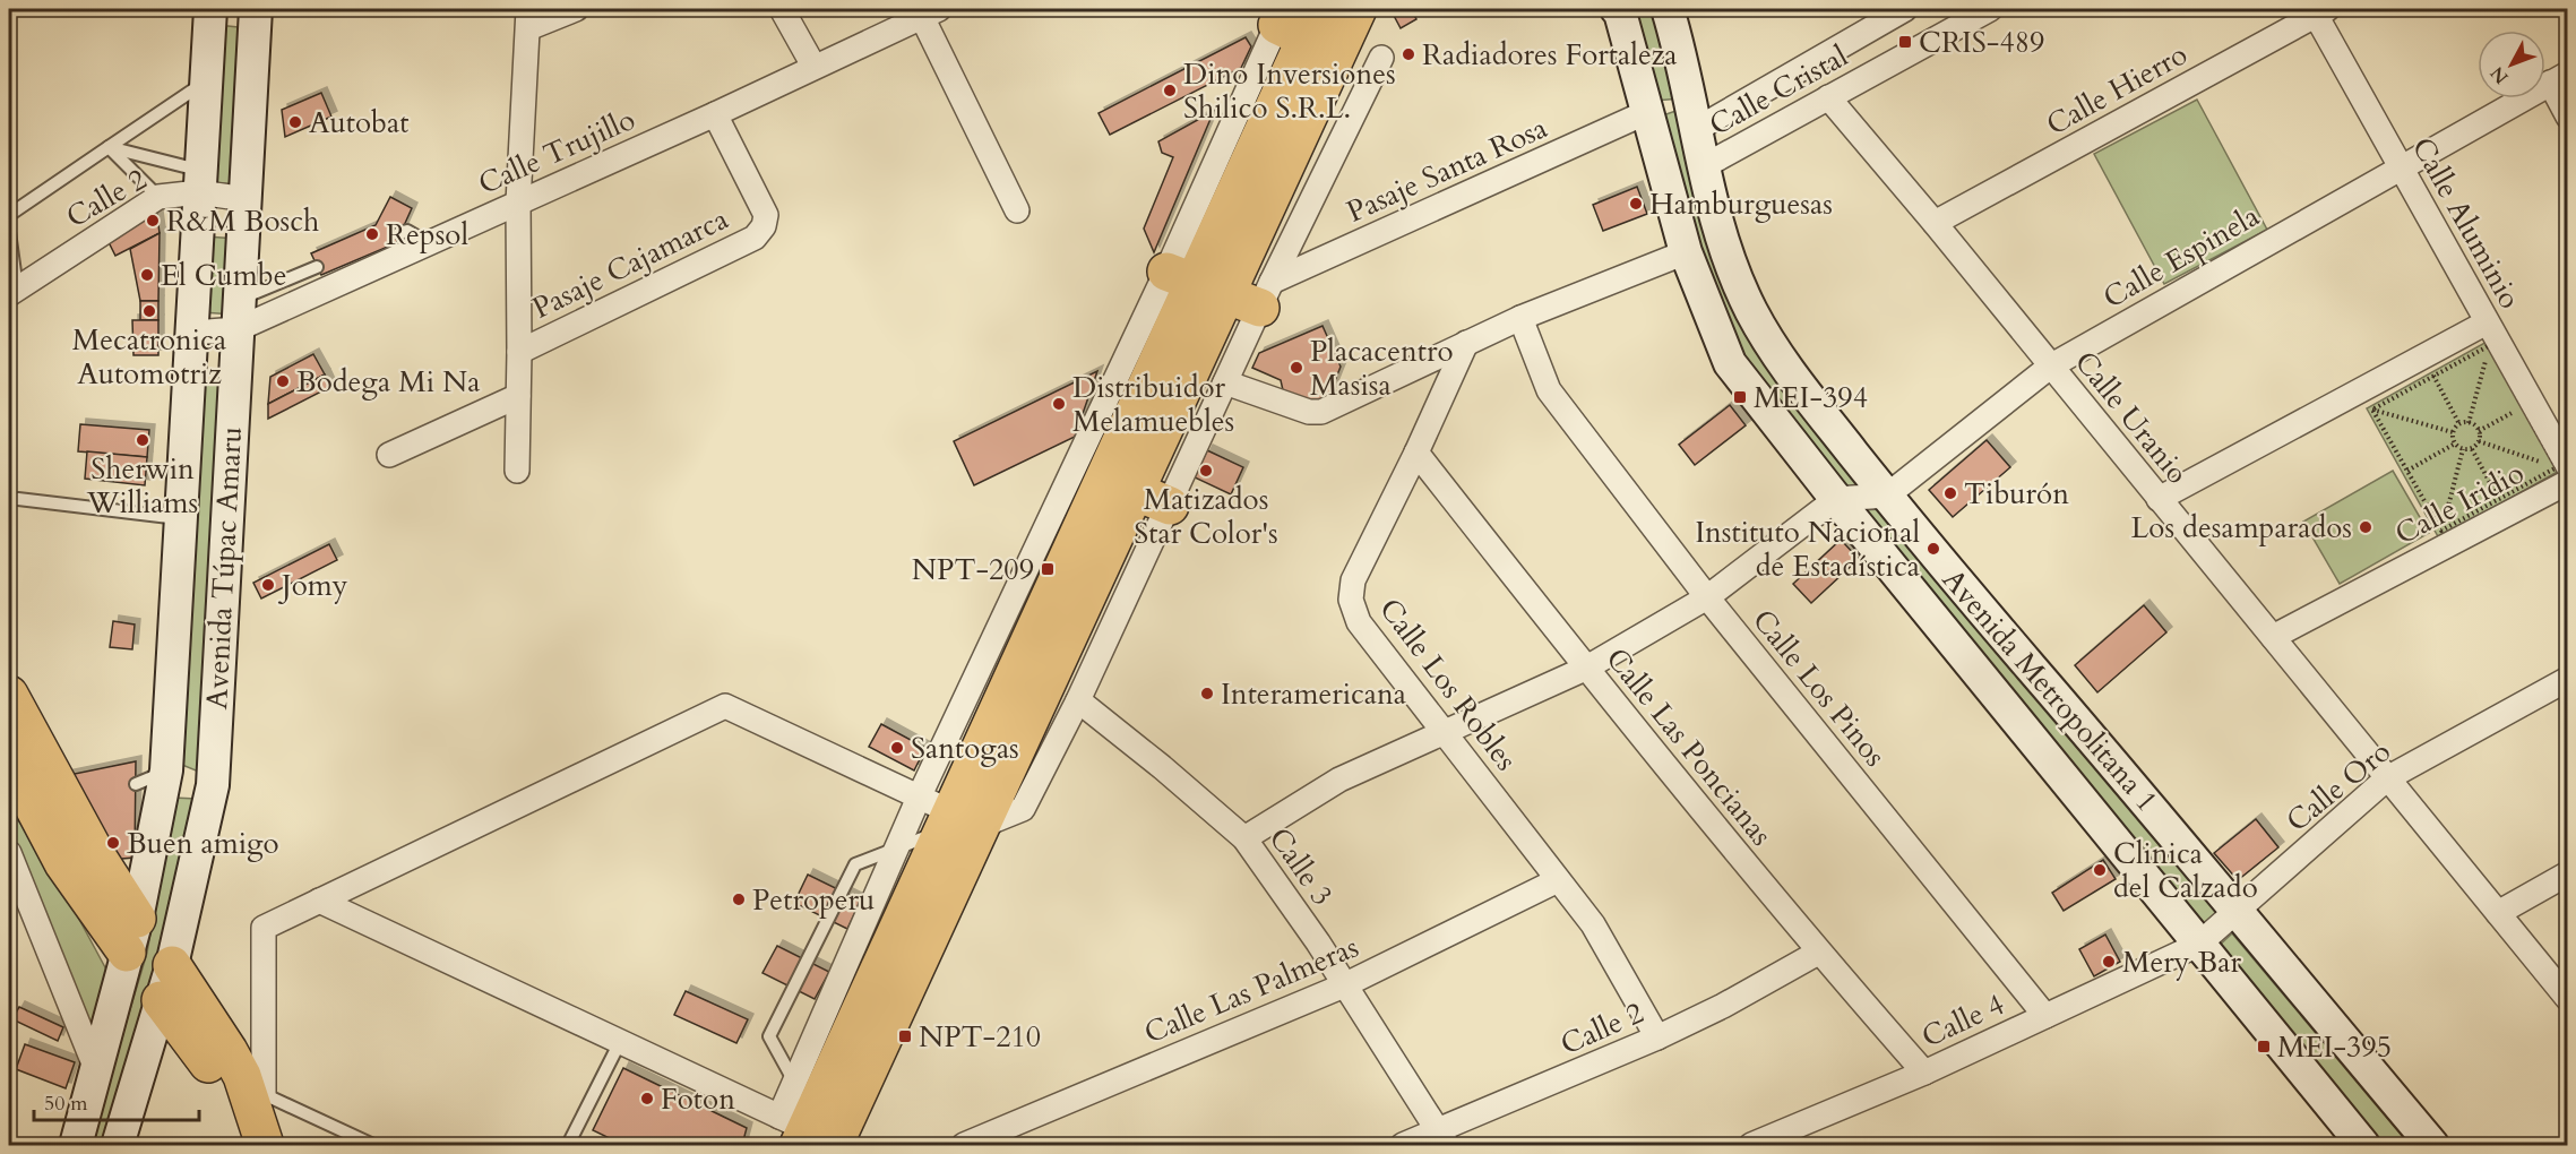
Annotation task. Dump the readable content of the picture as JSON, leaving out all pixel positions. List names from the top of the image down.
{
  "streets": {
    "main road": ["Avenida Túpac Amaru", "Avenida Metropolitana 1"],
    "street": [
      "Calle Hierro",
      "Calle Cristal",
      "Calle Trujillo",
      "Pasaje Santa Rosa",
      "Calle 2",
      "Calle Aluminio",
      "Calle Espinela",
      "Pasaje Cajamarca",
      "Calle Uranio",
      "Calle Iridio",
      "Calle Los Robles",
      "Calle Los Pinos",
      "Calle Las Poncianas",
      "Calle Oro",
      "Calle 3",
      "Calle Las Palmeras",
      "Calle 4"
    ]
  },
  "crossings": [
    ["Calle Hierro", "Calle Aluminio"],
    ["Calle Hierro", "Calle Uranio"],
    ["Calle Cristal", "Calle Uranio"],
    ["Calle Cristal", "Avenida Metropolitana 1"],
    ["Calle Trujillo", "Pasaje Cajamarca"],
    ["Calle Trujillo", "Avenida Túpac Amaru"],
    ["Pasaje Santa Rosa", "Avenida Metropolitana 1"],
    ["Calle 2", "Avenida Túpac Amaru"],
    ["Calle 2", "Calle Los Robles"],
    ["Calle 2", "Calle Las Poncianas"],
    ["Calle 2", "Calle 3"],
    ["Calle Aluminio", "Calle Espinela"],
    ["Calle Aluminio", "Calle Iridio"],
    ["Calle Espinela", "Calle Uranio"],
    ["Calle Espinela", "Avenida Metropolitana 1"],
    ["Calle Uranio", "Calle Iridio"],
    ["Calle Uranio", "Calle Oro"],
    ["Calle Los Robles", "Calle Las Poncianas"],
    ["Calle Los Robles", "Calle Las Palmeras"],
    ["Calle Los Pinos", "Calle 4"],
    ["Avenida Metropolitana 1", "Calle Oro"],
    ["Avenida Metropolitana 1", "Calle 4"],
    ["Calle Las Poncianas", "Calle 4"],
    ["Calle Oro", "Calle 4"],
    ["Calle 3", "Calle Las Palmeras"]
  ],
  "places": {
    "transit": [
      "CRIS-489",
      "MEI-394",
      "NPT-209",
      "NPT-210",
      "MEI-395"
    ],
    "other": [
      "Radiadores Fortaleza",
      "Dino Inversiones Shilico S.R.L.",
      "Autobat",
      "Hamburguesas",
      "R&M Bosch",
      "Repsol",
      "El Cumbe",
      "Mecatronica Automotriz",
      "Placacentro Masisa",
      "Bodega Mi Na",
      "Distribuidor Melamuebles",
      "Sherwin Williams",
      "Matizados Star Color's",
      "Tiburón",
      "Los desamparados",
      "Instituto Nacional de Estadística",
      "Jomy",
      "Interamericana",
      "Santogas",
      "Buen amigo",
      "Clinica del Calzado",
      "Petroperu",
      "Mery Bar",
      "Foton"
    ]
  },
  "scale_bar": "50 m",
  "north": "bottom left"
}
